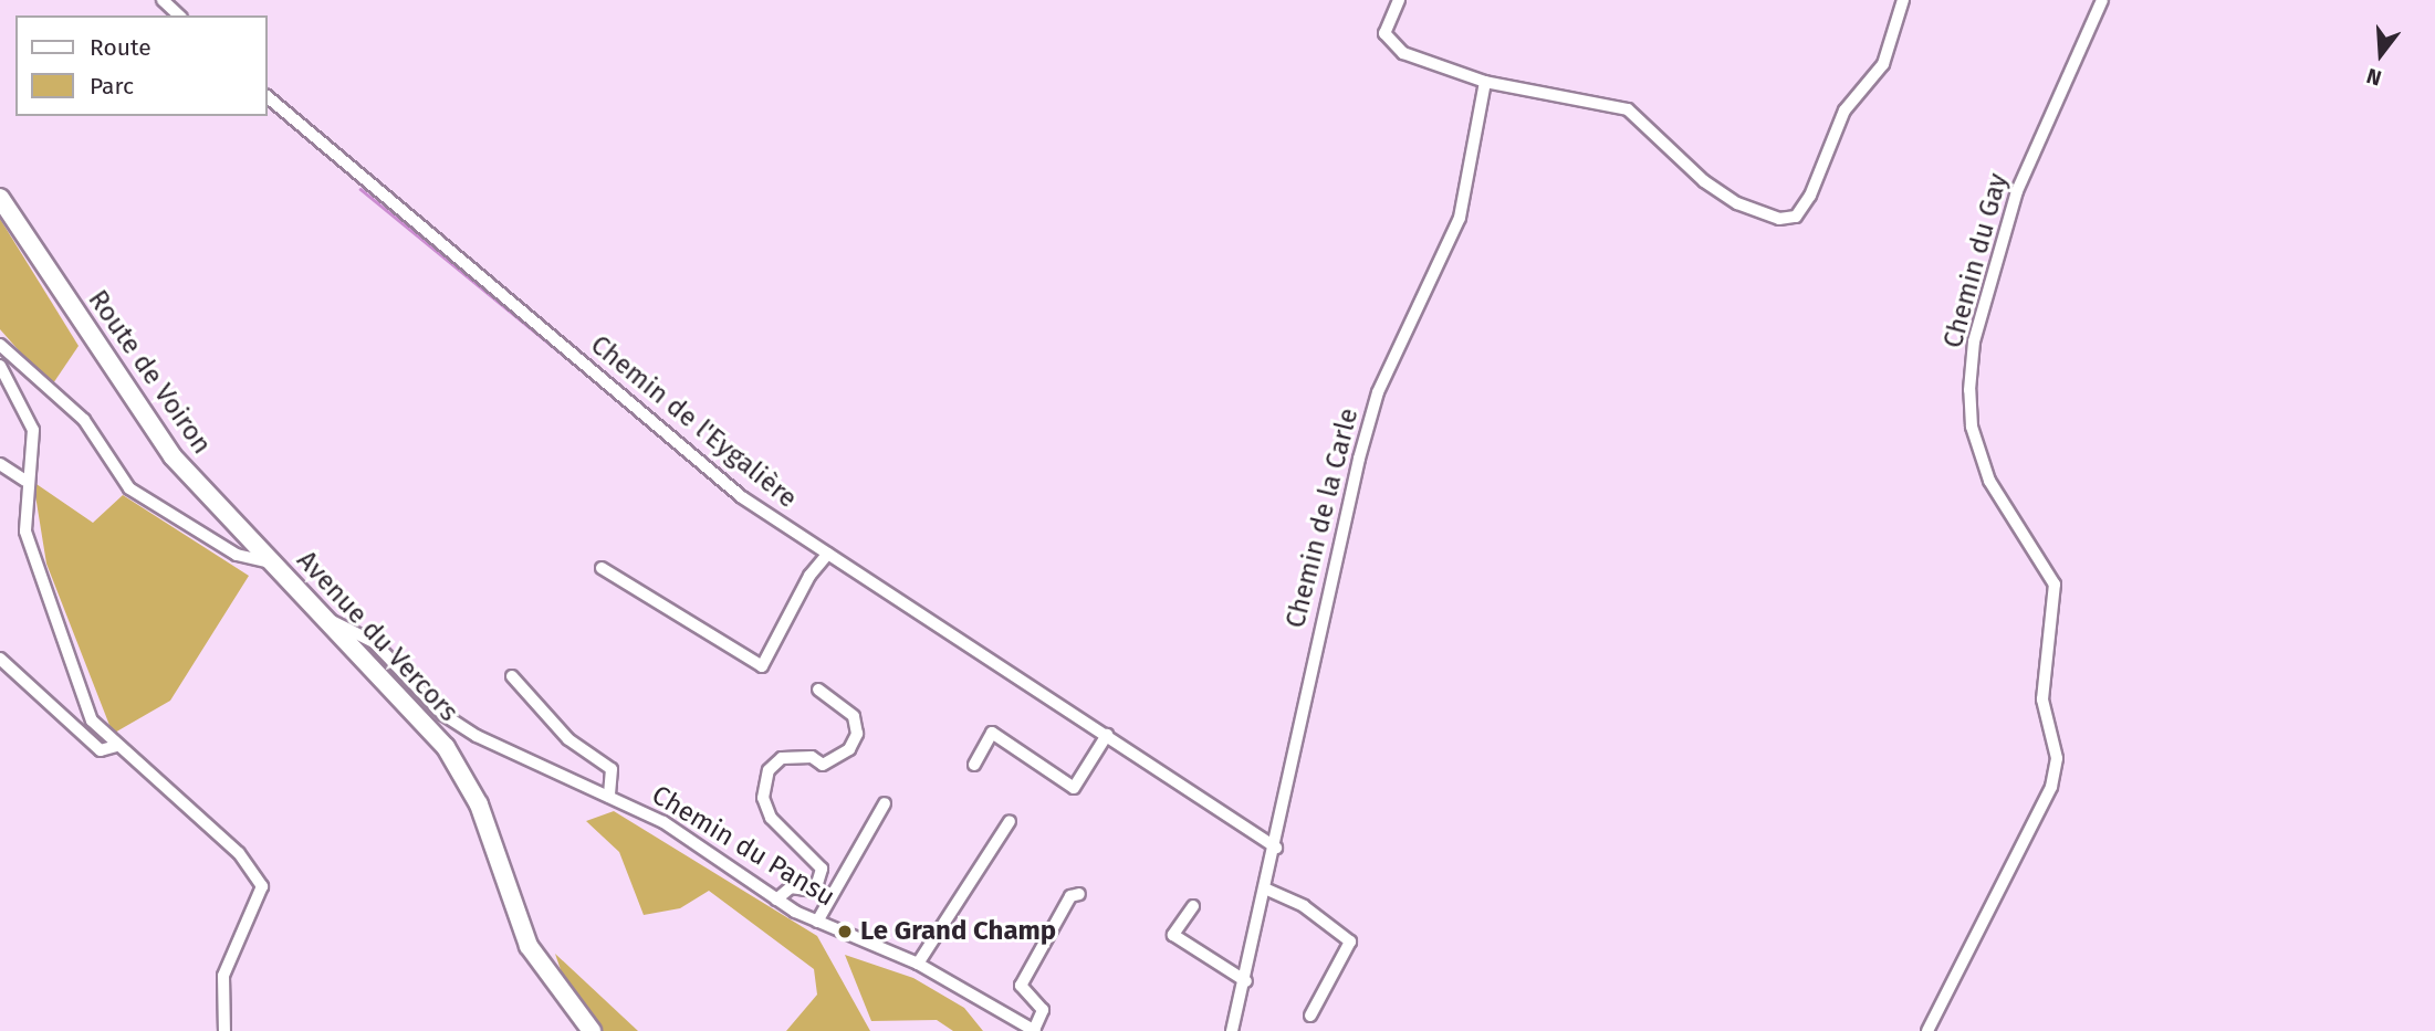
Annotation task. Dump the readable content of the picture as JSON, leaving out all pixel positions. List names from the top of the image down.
{
  "streets": {
    "main road": ["Route de Voiron", "Avenue du Vercors"],
    "street": [
      "Chemin du Gay",
      "Chemin de l'Eygalière",
      "Chemin de la Carle",
      "Chemin du Pansu"
    ]
  },
  "crossings": [
    ["Route de Voiron", "Avenue du Vercors"],
    ["Chemin de l'Eygalière", "Chemin de la Carle"],
    ["Avenue du Vercors", "Chemin du Pansu"]
  ],
  "places": ["Le Grand Champ"],
  "legend": ["Route", "Parc"],
  "north": "bottom"
}
